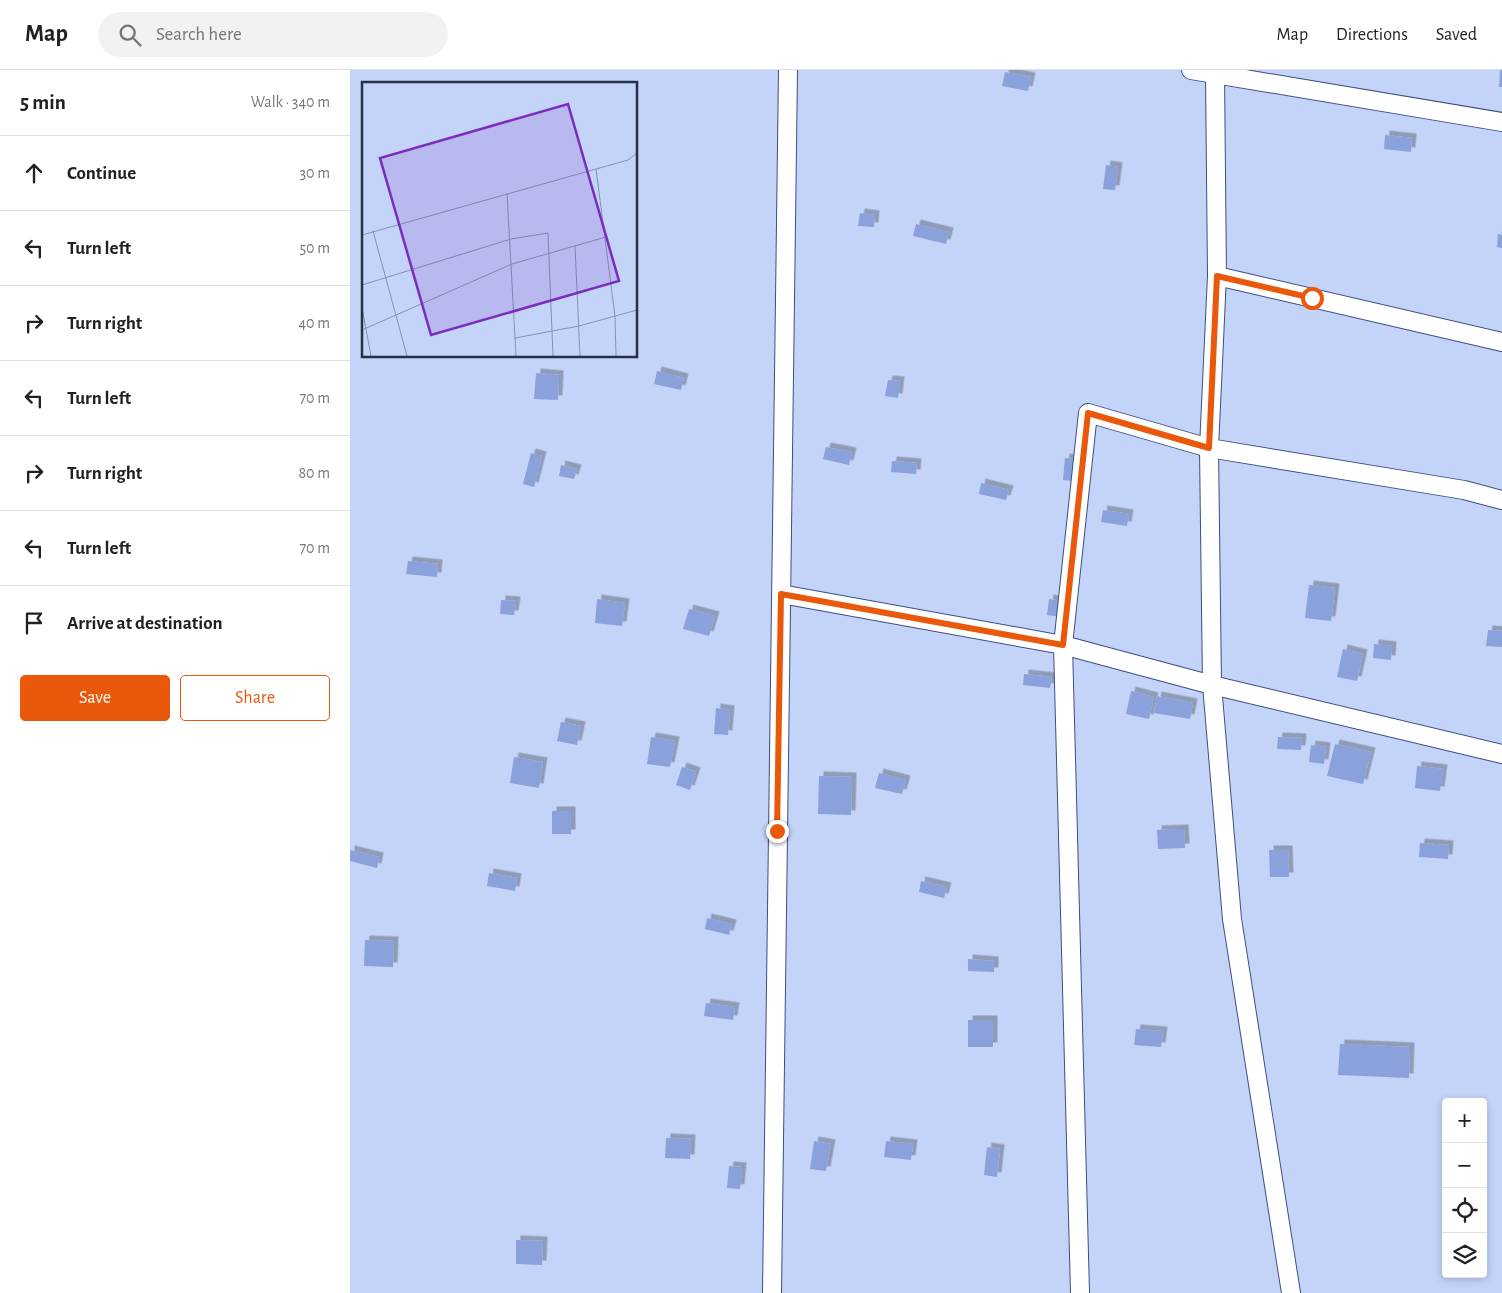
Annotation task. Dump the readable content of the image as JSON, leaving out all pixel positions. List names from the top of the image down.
{
  "page": {
    "header": "Map",
    "search": "Search here",
    "nav": ["Map", "Directions", "Saved"],
    "heading": ["5 min", "Walk · 340 m"],
    "list": [
      ["Continue", "30 m"],
      ["Turn left", "50 m"],
      ["Turn right", "40 m"],
      ["Turn left", "70 m"],
      ["Turn right", "80 m"],
      ["Turn left", "70 m"],
      "Arrive at destination"
    ],
    "buttons": ["Save", "Share"],
    "map_buttons": ["+", "−"]
  }
}
